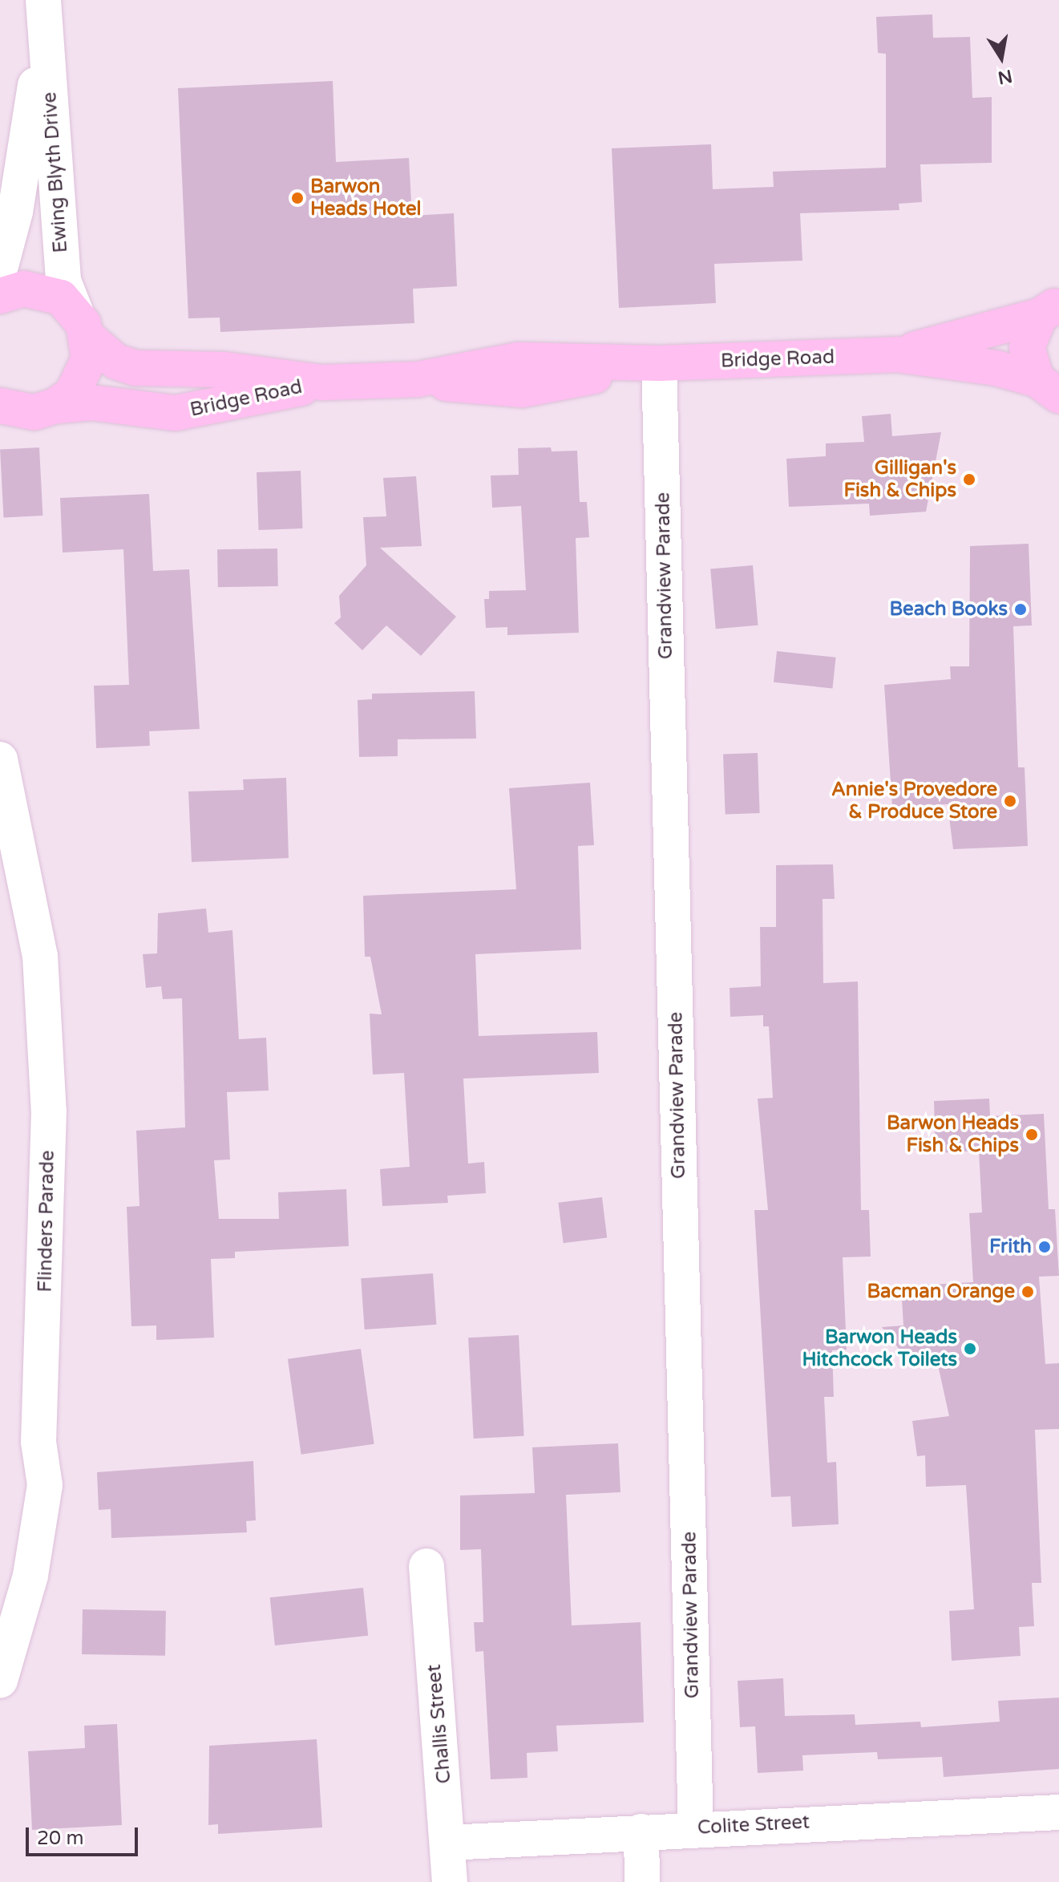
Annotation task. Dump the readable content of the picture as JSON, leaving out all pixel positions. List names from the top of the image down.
{
  "streets": {
    "main road": ["Bridge Road"],
    "street": [
      "Ewing Blyth Drive",
      "Grandview Parade",
      "Flinders Parade",
      "Challis Street",
      "Colite Street"
    ]
  },
  "crossings": [
    ["Ewing Blyth Drive", "Bridge Road"],
    ["Bridge Road", "Grandview Parade"],
    ["Grandview Parade", "Colite Street"],
    ["Challis Street", "Colite Street"]
  ],
  "places": [
    "Barwon Heads Hotel",
    "Gilligan's Fish & Chips",
    "Beach Books",
    "Annie's Provedore & Produce Store",
    "Barwon Heads Fish & Chips",
    "Frith",
    "Bacman Orange",
    "Barwon Heads Hitchcock Toilets"
  ],
  "scale_bar": "20 m",
  "north": "bottom"
}
